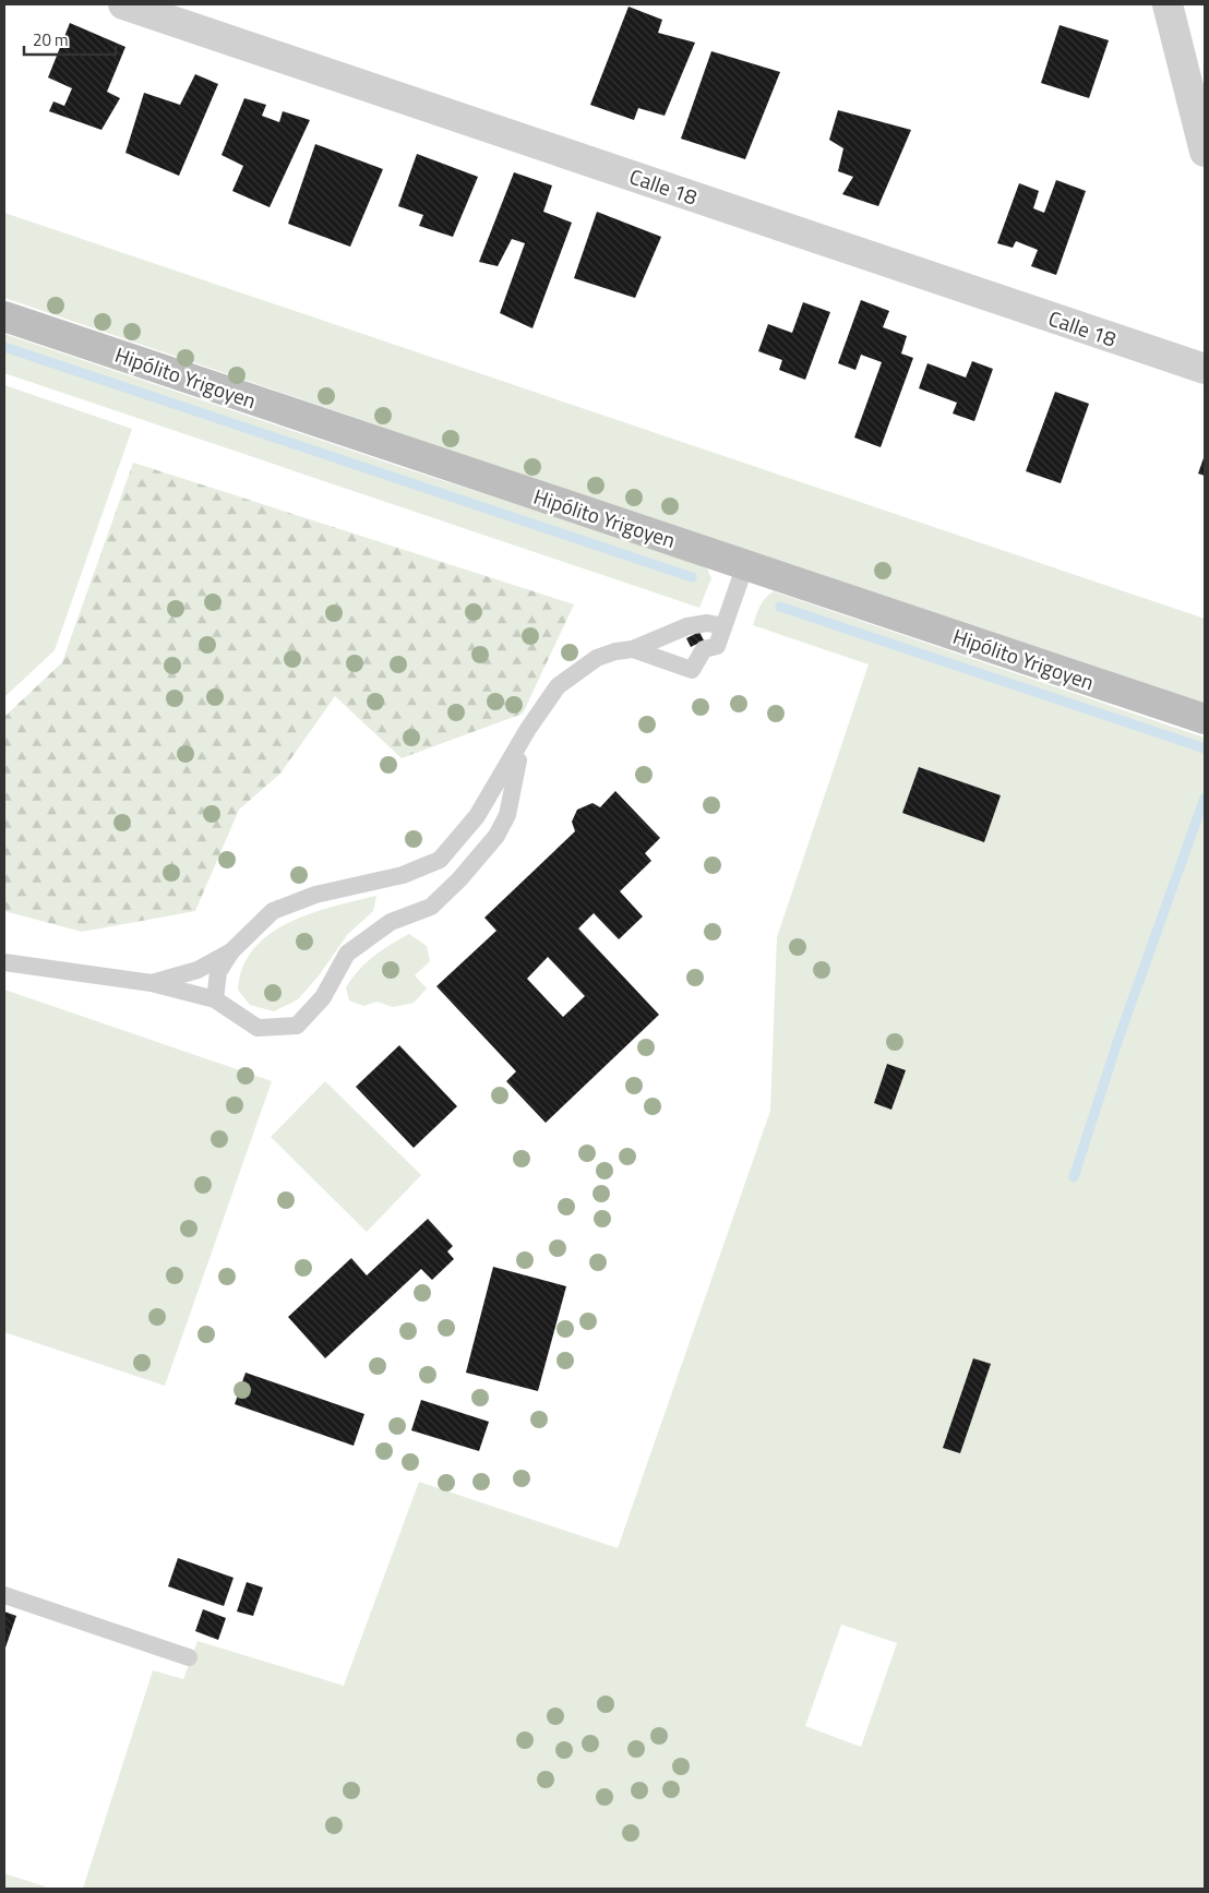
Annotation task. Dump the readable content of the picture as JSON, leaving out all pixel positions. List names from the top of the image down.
{
  "streets": {
    "main road": ["Hipólito Yrigoyen"],
    "street": ["Calle 18"]
  },
  "scale_bar": "20 m"
}
